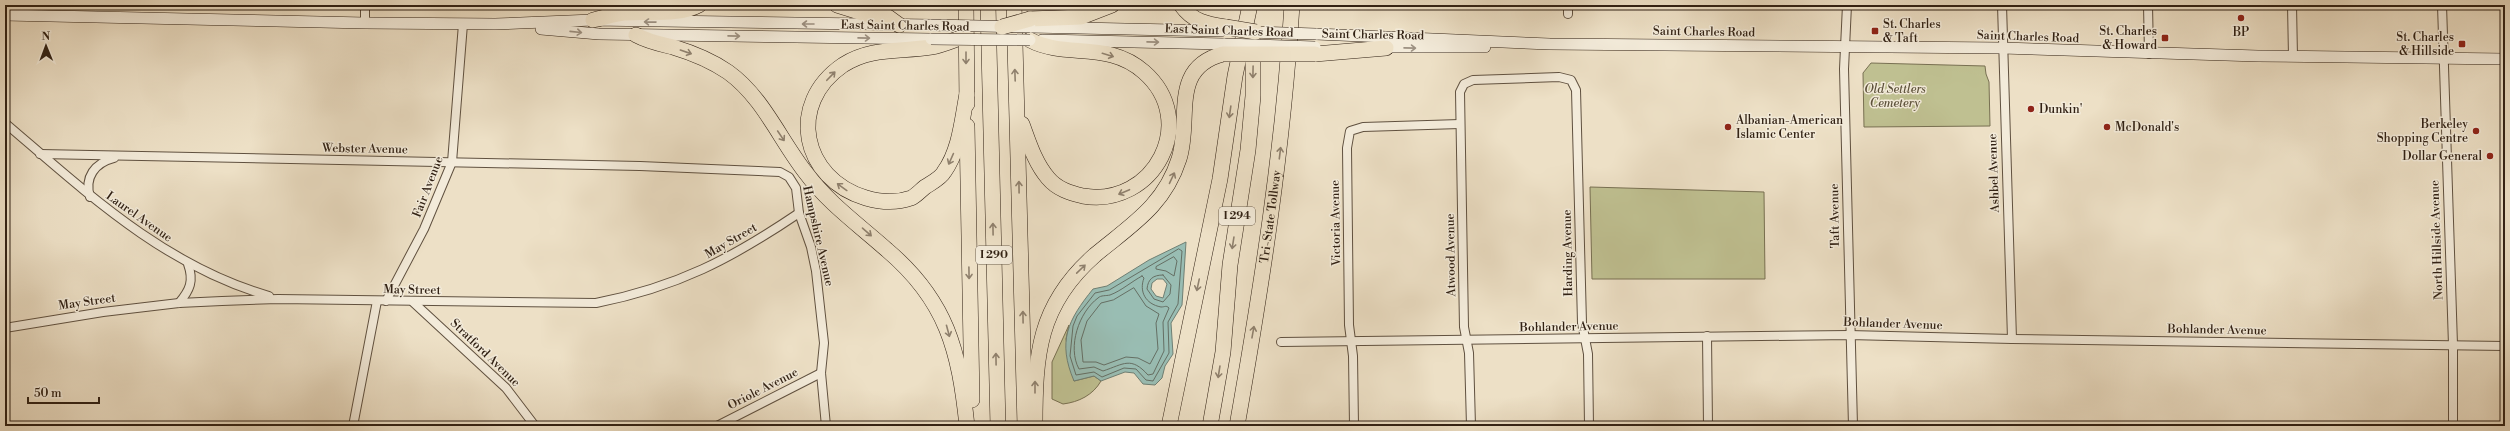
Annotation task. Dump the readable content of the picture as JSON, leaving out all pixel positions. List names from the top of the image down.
{
  "streets": {
    "highway": ["I 294", "Tri-State Tollway", "I 290"],
    "main road": ["East Saint Charles Road", "Saint Charles Road"],
    "street": [
      "Webster Avenue",
      "Ashbel Avenue",
      "Fair Avenue",
      "Taft Avenue",
      "Laurel Avenue",
      "Victoria Avenue",
      "Hampshire Avenue",
      "North Hillside Avenue",
      "May Street",
      "Harding Avenue",
      "Atwood Avenue",
      "Bohlander Avenue",
      "Stratford Avenue",
      "Oriole Avenue"
    ]
  },
  "crossings": [
    ["East Saint Charles Road", "Saint Charles Road"],
    ["East Saint Charles Road", "Fair Avenue"],
    ["Saint Charles Road", "Ashbel Avenue"],
    ["Saint Charles Road", "Taft Avenue"],
    ["Saint Charles Road", "North Hillside Avenue"],
    ["Webster Avenue", "Fair Avenue"],
    ["Webster Avenue", "Laurel Avenue"],
    ["Webster Avenue", "Hampshire Avenue"],
    ["Ashbel Avenue", "Bohlander Avenue"],
    ["Fair Avenue", "May Street"],
    ["Taft Avenue", "Bohlander Avenue"],
    ["Laurel Avenue", "May Street"],
    ["Victoria Avenue", "Atwood Avenue"],
    ["Victoria Avenue", "Bohlander Avenue"],
    ["Hampshire Avenue", "May Street"],
    ["Hampshire Avenue", "Oriole Avenue"],
    ["North Hillside Avenue", "Bohlander Avenue"],
    ["May Street", "Stratford Avenue"],
    ["Harding Avenue", "Atwood Avenue"],
    ["Harding Avenue", "Bohlander Avenue"],
    ["Atwood Avenue", "Bohlander Avenue"]
  ],
  "parks": ["Old Settlers Cemetery"],
  "places": {
    "other": [
      "BP",
      "Dunkin'",
      "Albanian-American Islamic Center",
      "McDonald's",
      "Berkeley Shopping Centre",
      "Dollar General"
    ],
    "transit": ["St. Charles & Taft", "St. Charles & Howard", "St. Charles & Hillside"]
  },
  "scale_bar": "50 m",
  "north": "top"
}
